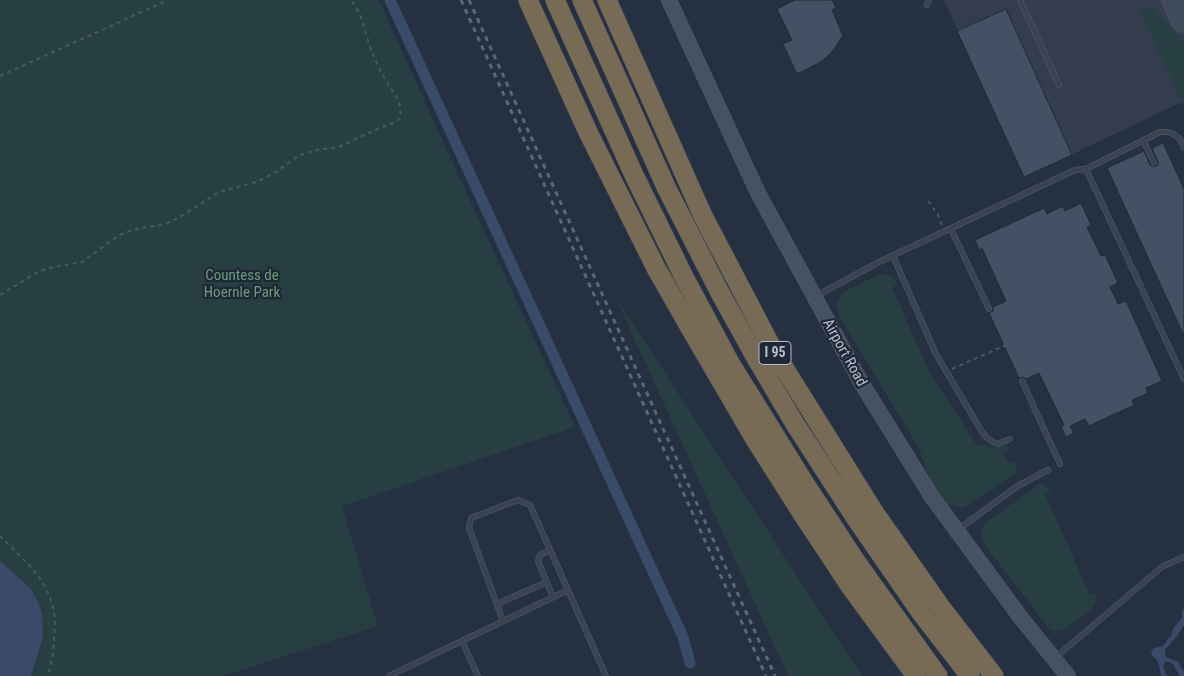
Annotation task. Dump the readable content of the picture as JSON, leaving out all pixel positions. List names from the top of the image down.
{
  "streets": {
    "highway": ["I 95"],
    "street": ["Airport Road"]
  },
  "parks": ["Countess de Hoernle Park"]
}
